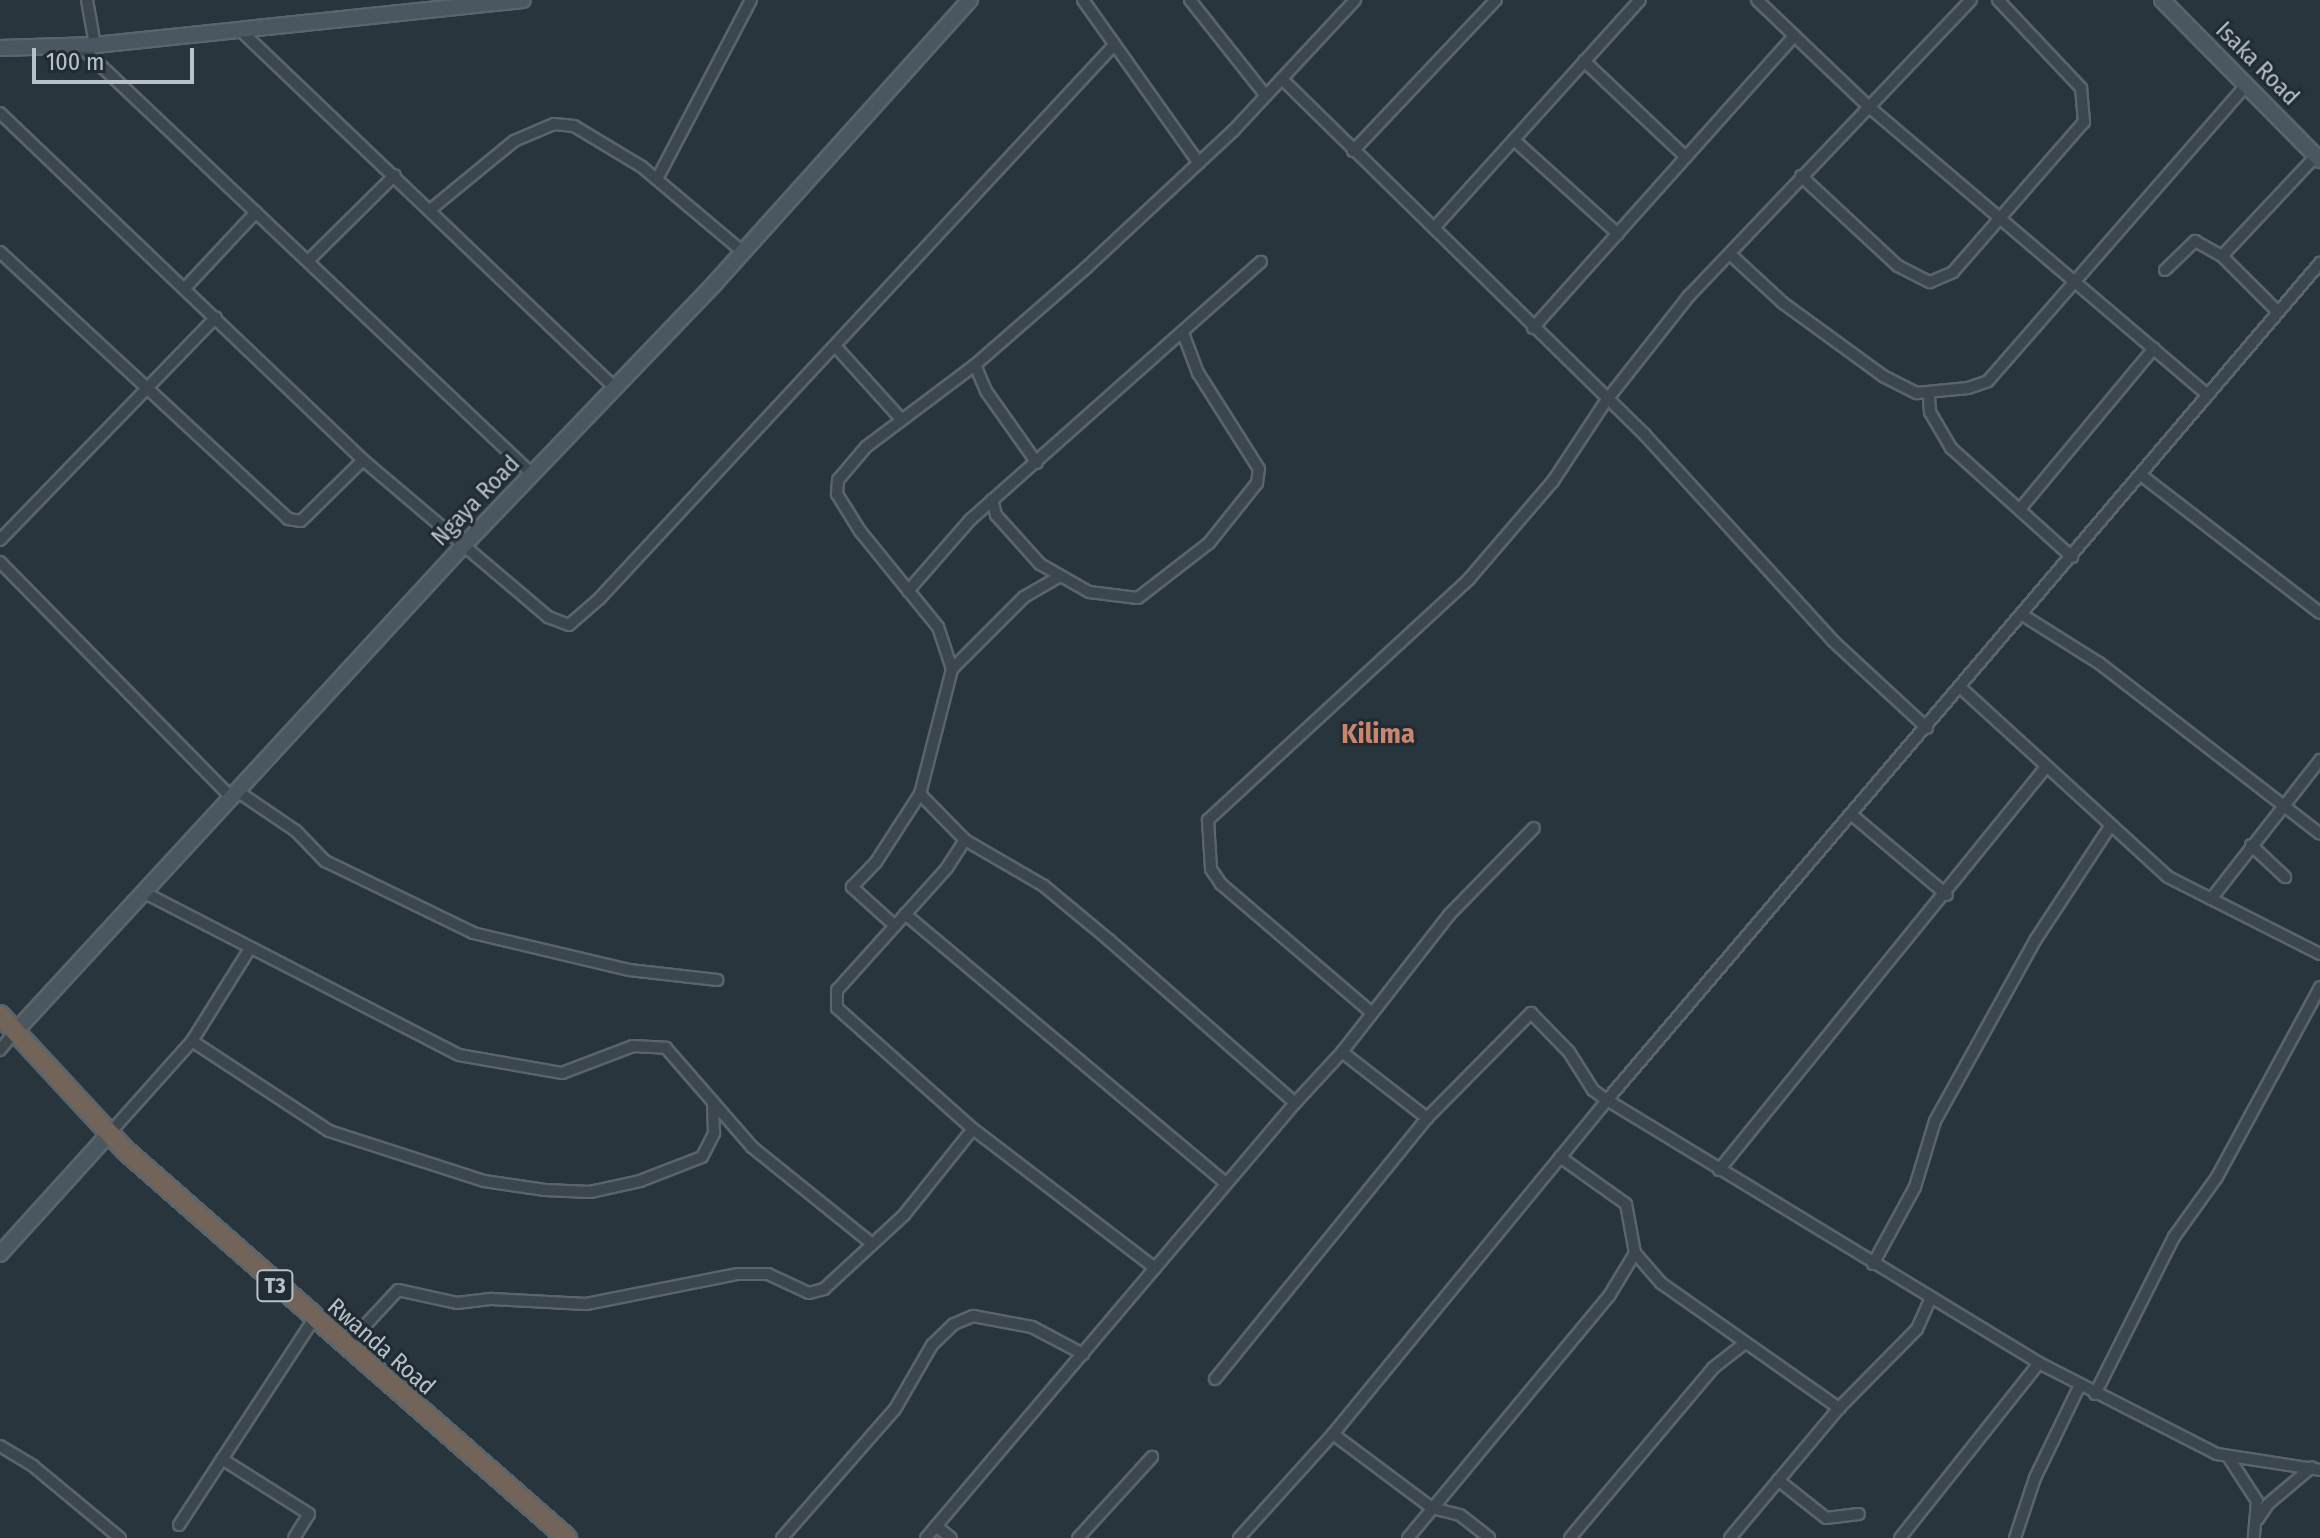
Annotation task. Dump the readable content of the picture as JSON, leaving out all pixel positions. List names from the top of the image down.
{
  "streets": {
    "highway": ["T3", "Rwanda Road"],
    "street": ["Isaka Road", "Ngaya Road"]
  },
  "crossings": [
    ["Ngaya Road", "Rwanda Road"]
  ],
  "districts": ["Kilima"],
  "scale_bar": "100 m"
}
